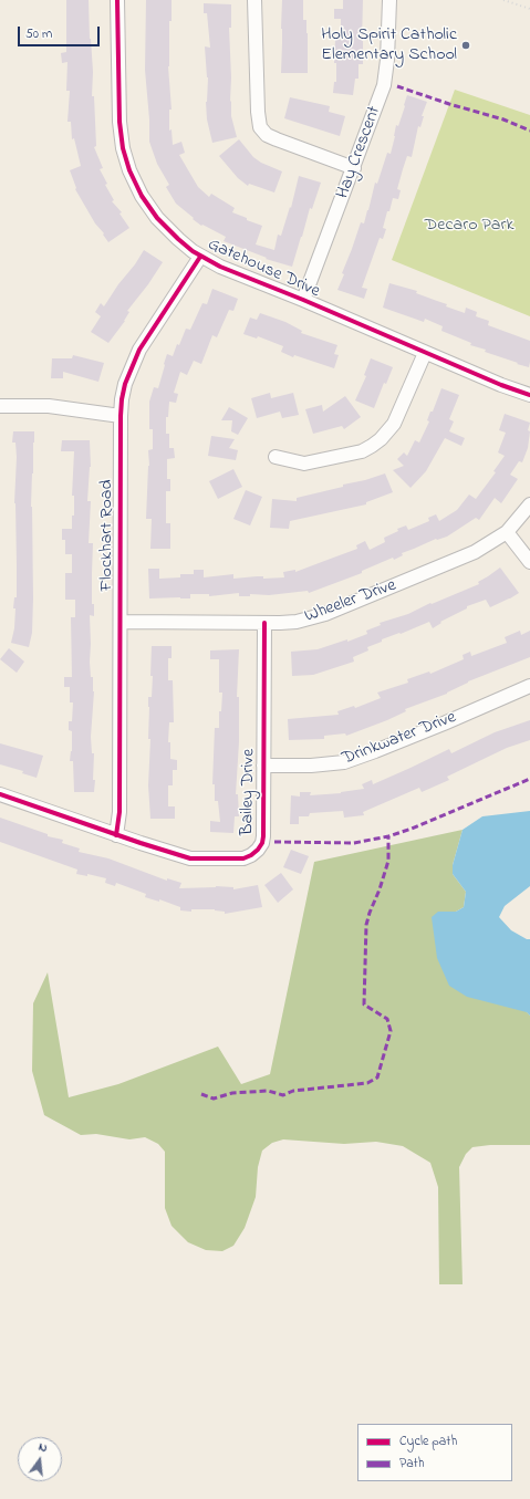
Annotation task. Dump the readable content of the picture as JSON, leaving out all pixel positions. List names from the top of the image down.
{
  "streets": {
    "street": [
      "Hay Crescent",
      "Gatehouse Drive",
      "Flockhart Road",
      "Wheeler Drive",
      "Drinkwater Drive",
      "Bailey Drive"
    ]
  },
  "crossings": [
    ["Hay Crescent", "Gatehouse Drive"],
    ["Gatehouse Drive", "Flockhart Road"],
    ["Flockhart Road", "Wheeler Drive"],
    ["Flockhart Road", "Bailey Drive"],
    ["Wheeler Drive", "Bailey Drive"],
    ["Drinkwater Drive", "Bailey Drive"]
  ],
  "parks": ["Decaro Park"],
  "places": ["Holy Spirit Catholic Elementary School"],
  "legend": ["Cycle path", "Path"],
  "scale_bar": "50 m",
  "north": "top"
}
